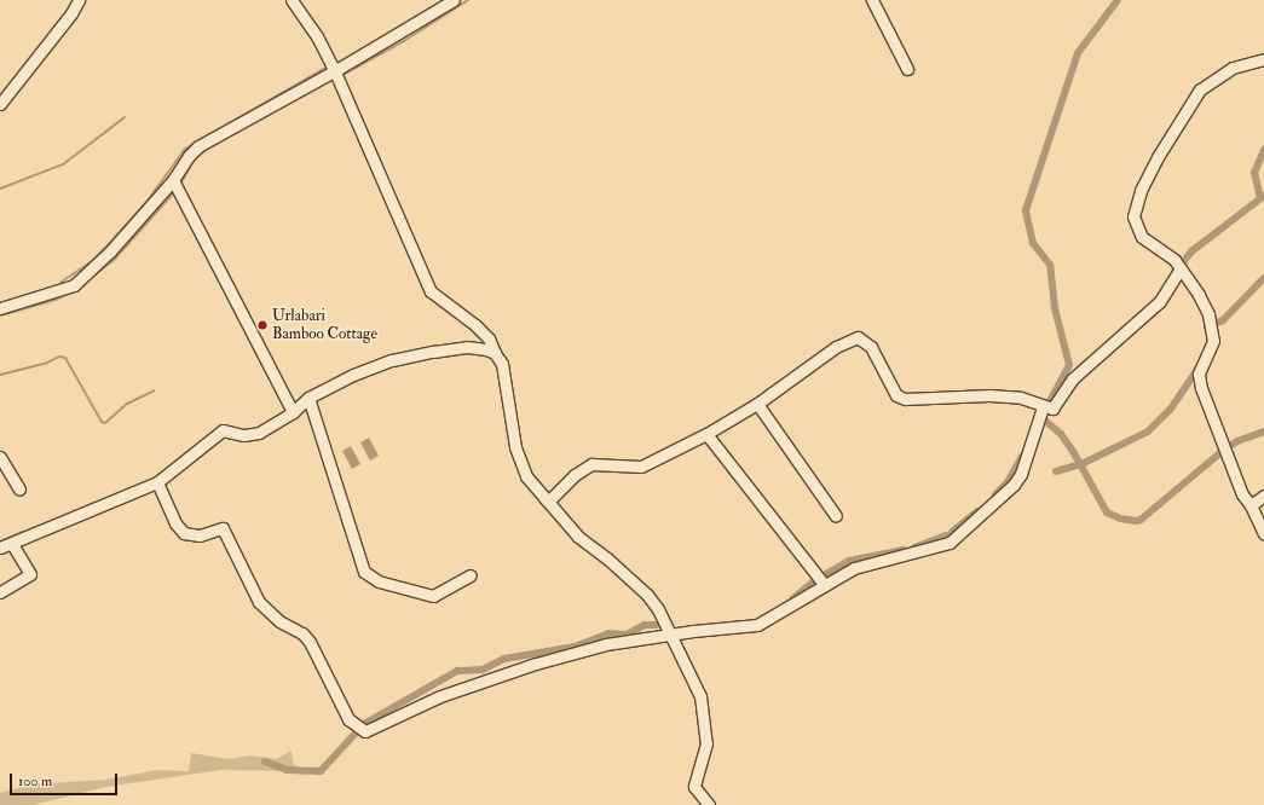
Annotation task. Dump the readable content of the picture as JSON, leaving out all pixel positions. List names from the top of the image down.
{
  "places": ["Urlabari Bamboo Cottage"],
  "scale_bar": "100 m"
}
